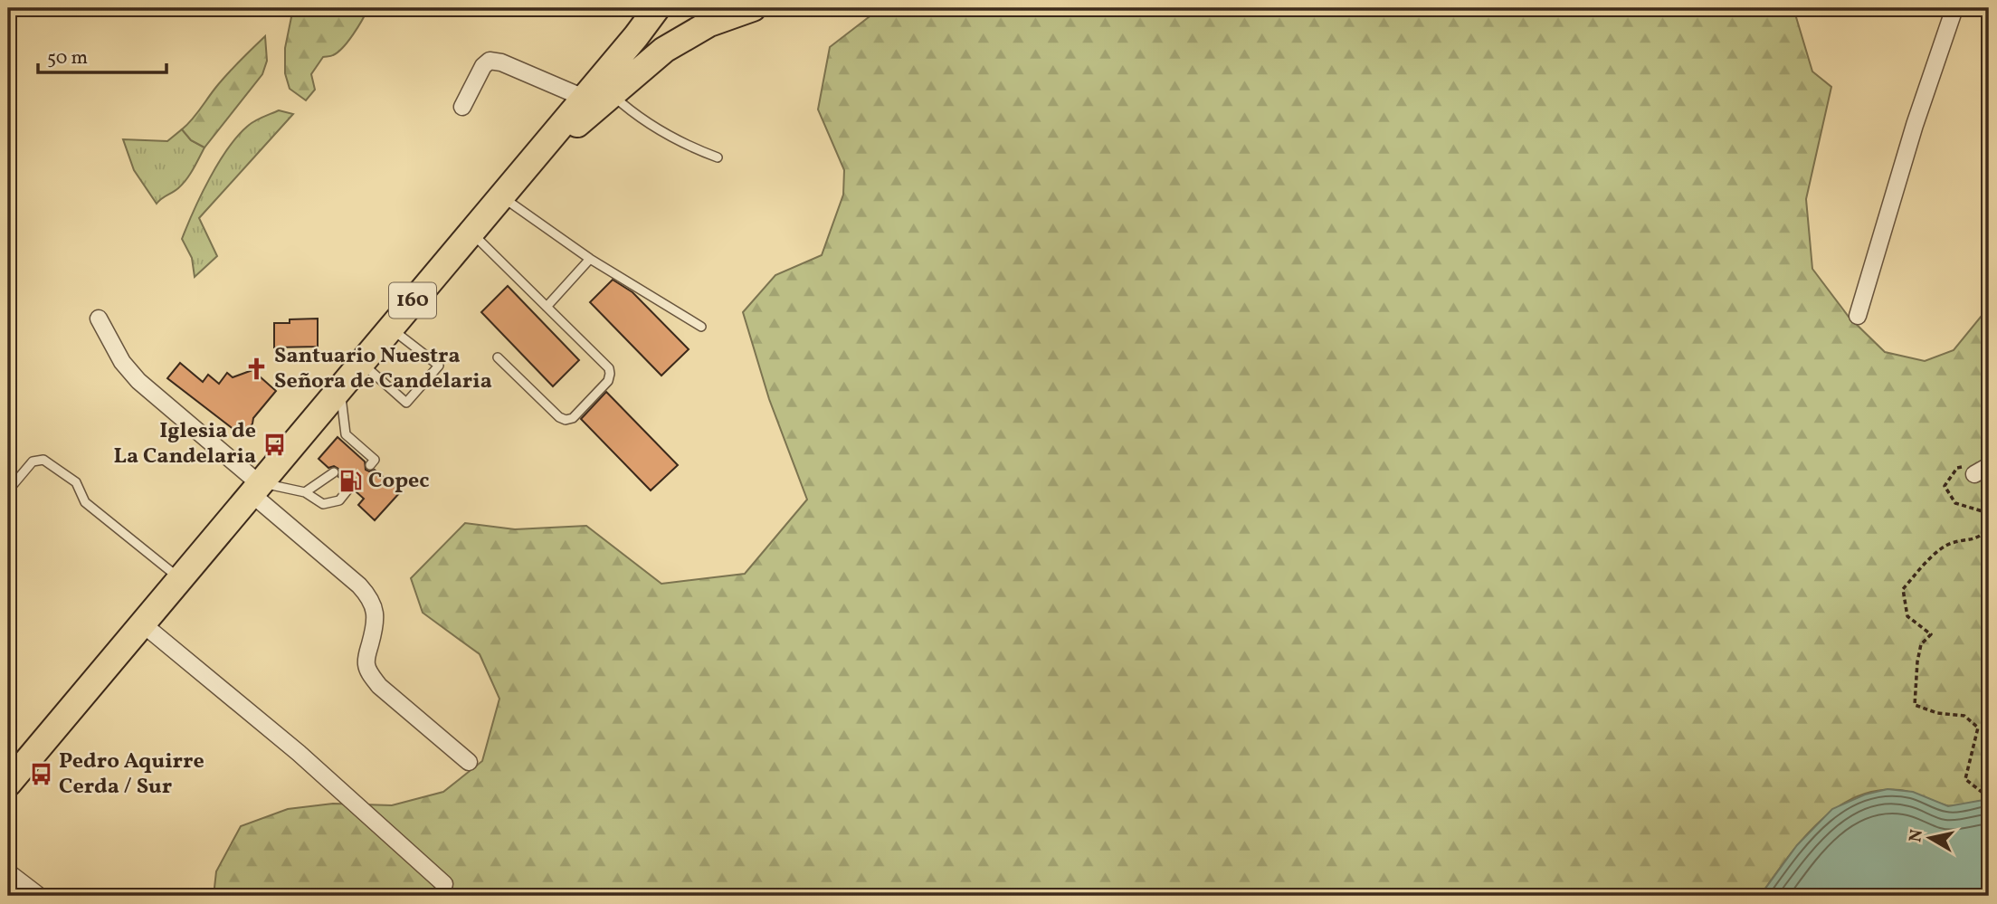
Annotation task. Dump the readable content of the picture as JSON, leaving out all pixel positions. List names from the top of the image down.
{
  "streets": {
    "highway": ["160"]
  },
  "places": {
    "church": ["Santuario Nuestra Señora de Candelaria"],
    "bus stop": ["Iglesia de La Candelaria", "Pedro Aquirre Cerda / Sur"],
    "fuel station": ["Copec"]
  },
  "scale_bar": "50 m",
  "north": "left"
}
